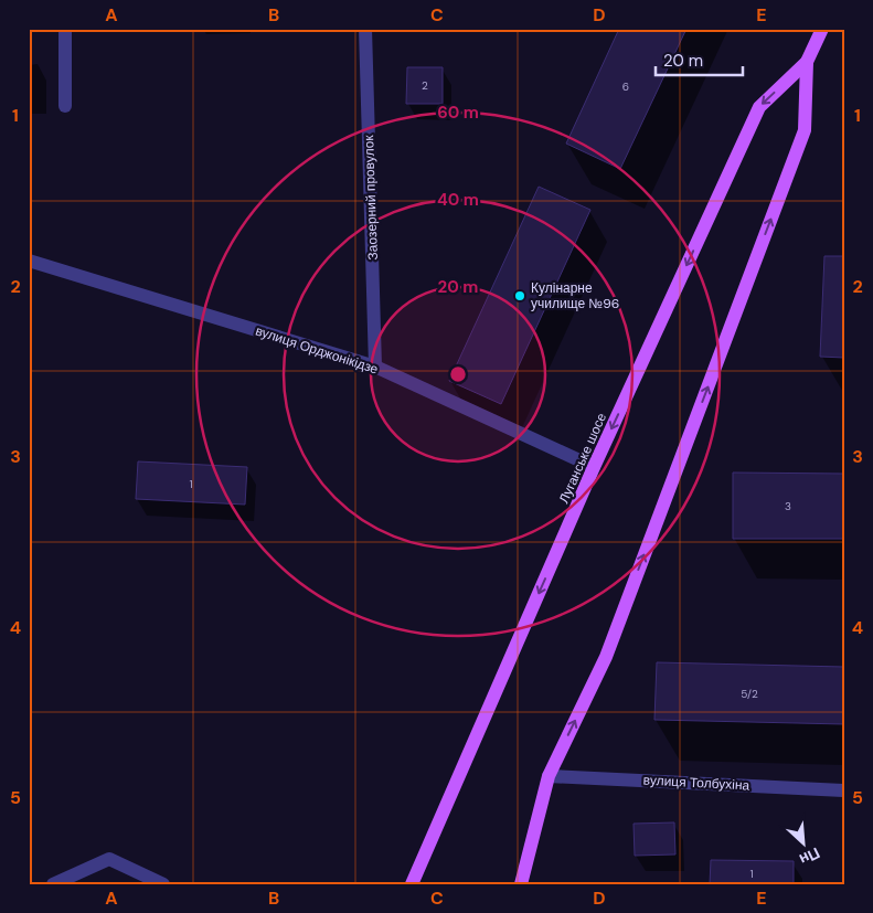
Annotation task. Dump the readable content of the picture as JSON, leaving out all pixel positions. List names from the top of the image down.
{
  "streets": {
    "main road": ["Луганське шосе"],
    "street": ["Заозерний провулок", "вулиця Орджонікідзе", "вулиця Толбухіна"]
  },
  "crossings": [
    ["Заозерний провулок", "вулиця Орджонікідзе"],
    ["вулиця Орджонікідзе", "Луганське шосе"],
    ["Луганське шосе", "вулиця Толбухіна"]
  ],
  "places": ["Кулінарне училище №96"],
  "house_numbers": [
    "2",
    "6",
    "1",
    "3",
    "5/2",
    "1"
  ],
  "scale_bar": "20 m",
  "north": "bottom right",
  "grid": {
    "columns": [
      "A",
      "B",
      "C",
      "D",
      "E"
    ],
    "rows": [
      "1",
      "2",
      "3",
      "4",
      "5"
    ]
  },
  "rings": ["60 m", "40 m", "20 m"]
}
